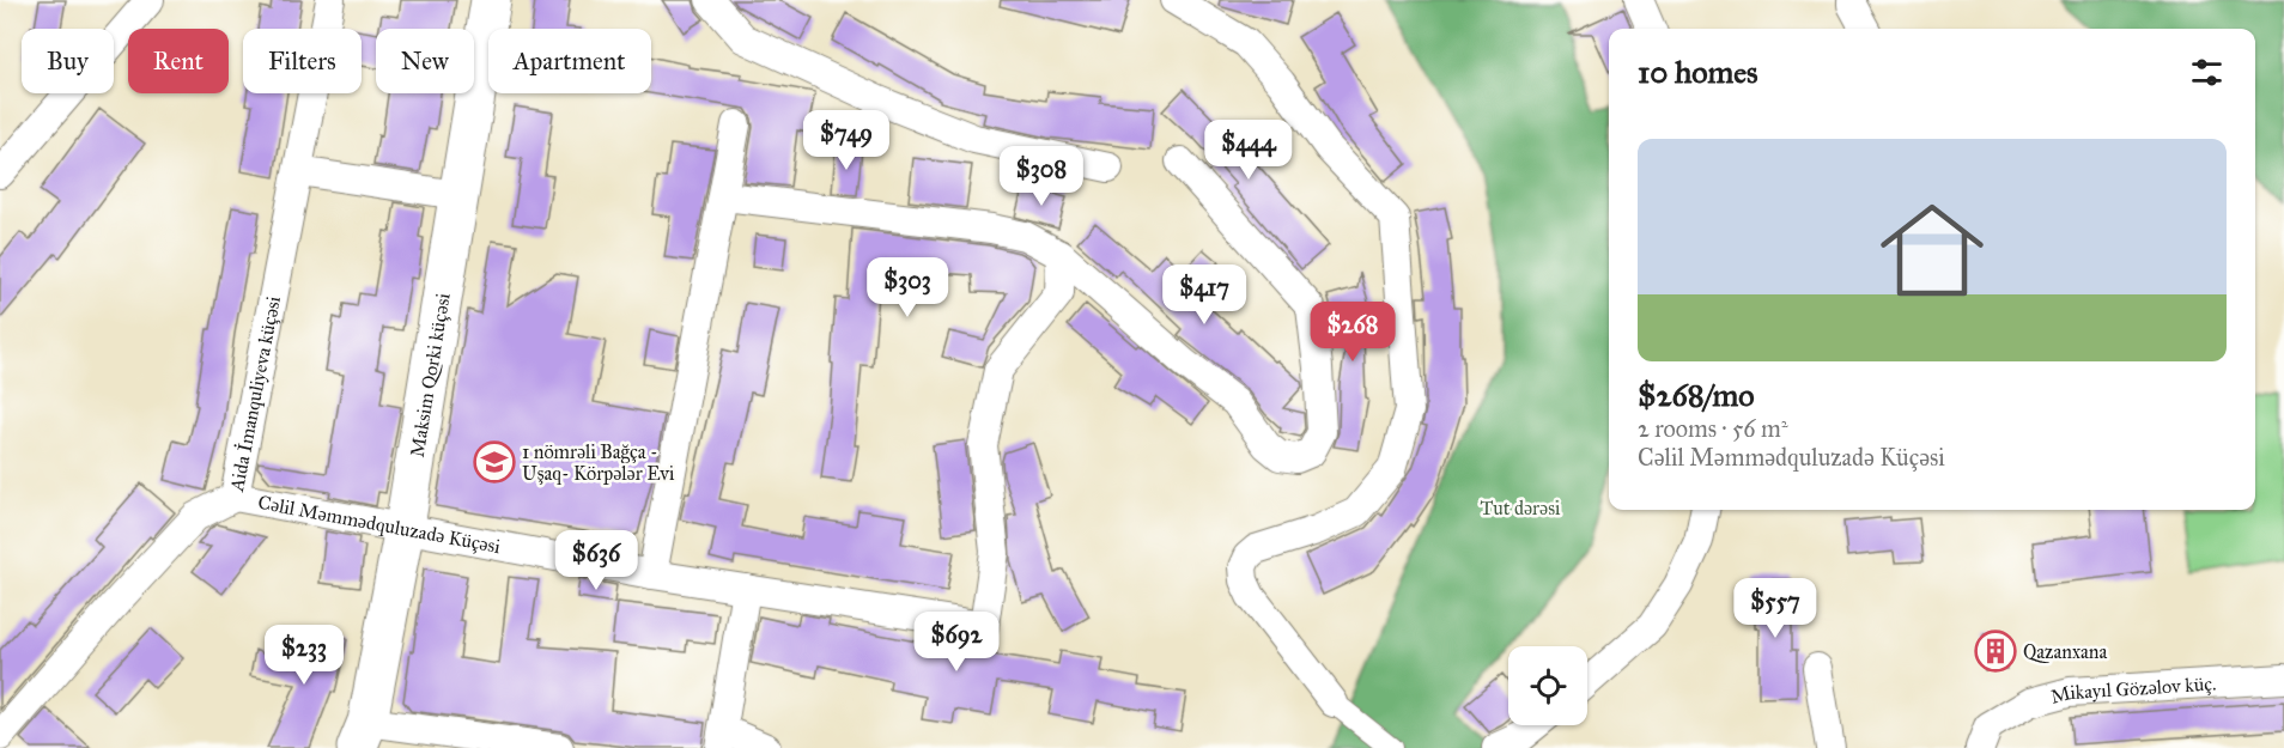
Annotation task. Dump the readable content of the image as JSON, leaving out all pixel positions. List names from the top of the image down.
{
  "streets": {
    "main road": ["Maksim Qorki küçəsi"],
    "street": ["Aida İmanquliyeva küçəsi", "Cəlil Məmmədquluzadə Küçəsi", "Mikayıl Gözəlov küç."]
  },
  "crossings": [
    ["Maksim Qorki küçəsi", "Cəlil Məmmədquluzadə Küçəsi"],
    ["Aida İmanquliyeva küçəsi", "Cəlil Məmmədquluzadə Küçəsi"]
  ],
  "parks": ["Tut dərəsi"],
  "places": {
    "school or university": ["1 nömrəli Bağça - Uşaq- Körpələr Evi"],
    "building": ["Qazanxana"]
  },
  "page": {
    "chip": [
      "Buy",
      "Rent",
      "Filters",
      "New",
      "Apartment"
    ],
    "heading": "10 homes",
    "price": [
      "$749",
      "$444",
      "$308",
      "$303",
      "$417",
      "$268",
      "$636",
      "$557",
      "$692",
      "$233"
    ],
    "list": [
      {
        "name": "$268/mo",
        "note": "2 rooms · 56 m² · Cəlil Məmmədquluzadə Küçəsi"
      }
    ]
  }
}
